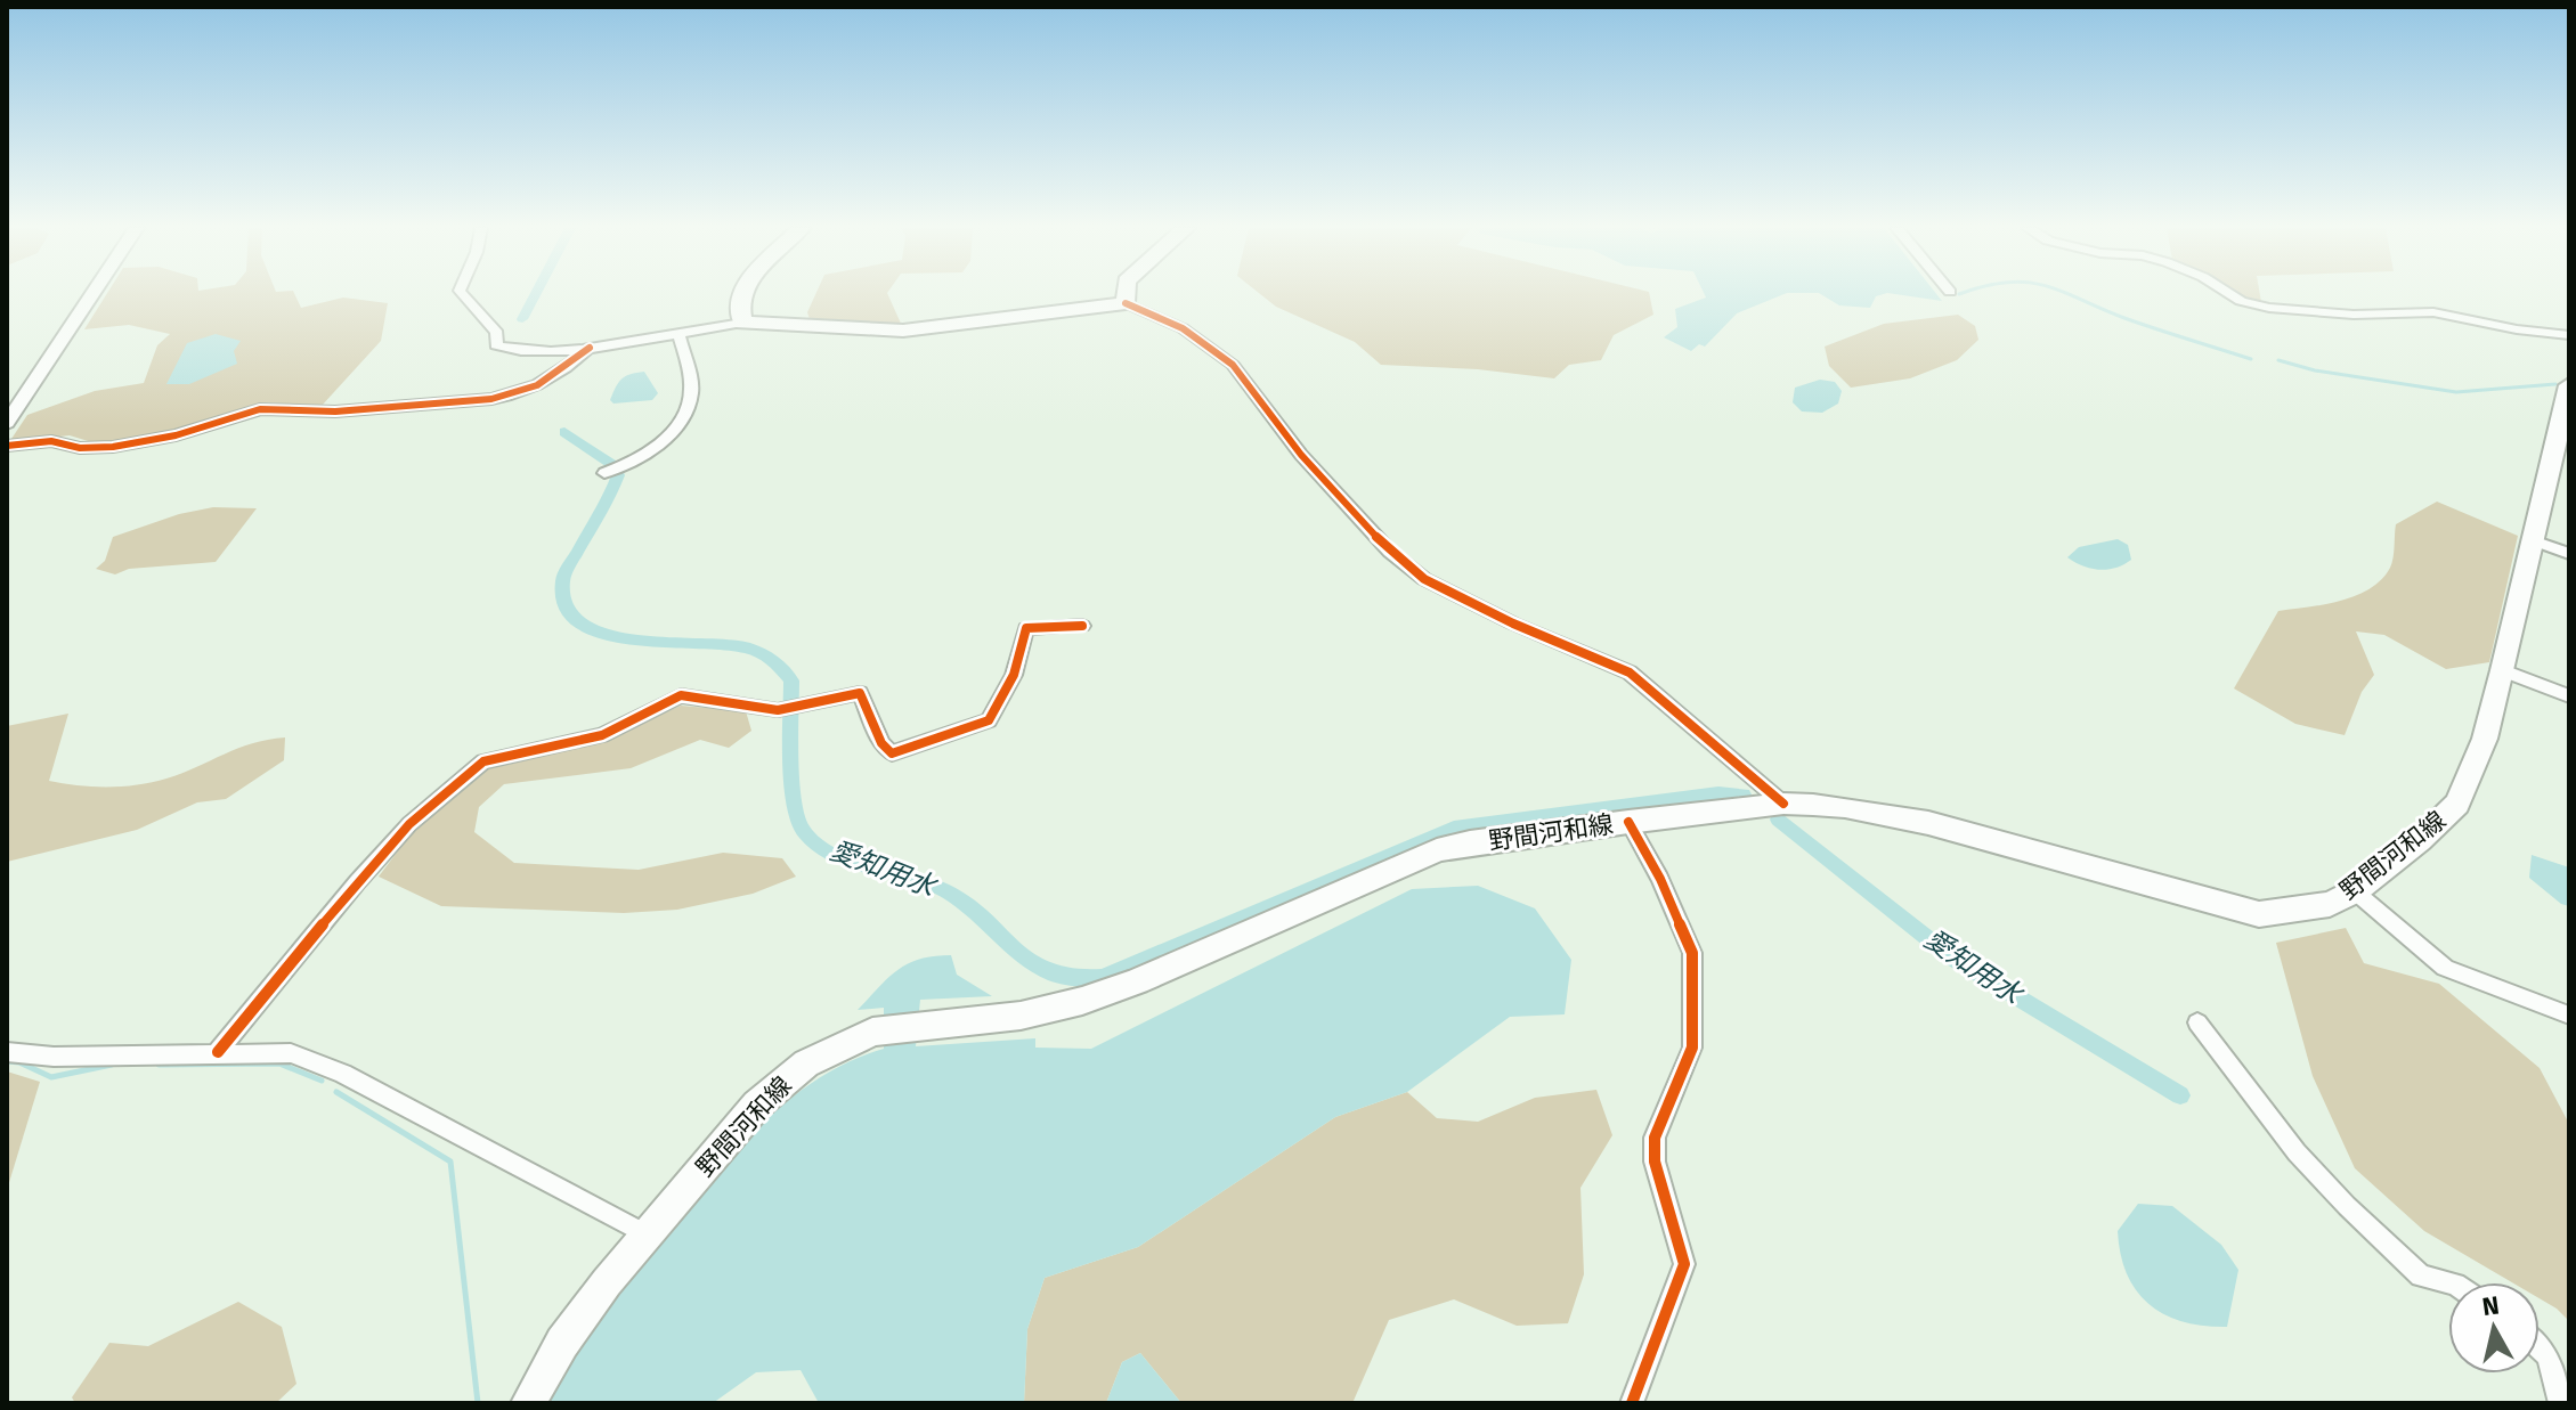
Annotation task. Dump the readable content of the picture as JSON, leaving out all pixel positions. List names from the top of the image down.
{
  "streets": {
    "main road": ["野間河和線"]
  },
  "water": ["愛知用水"],
  "north": "top"
}
